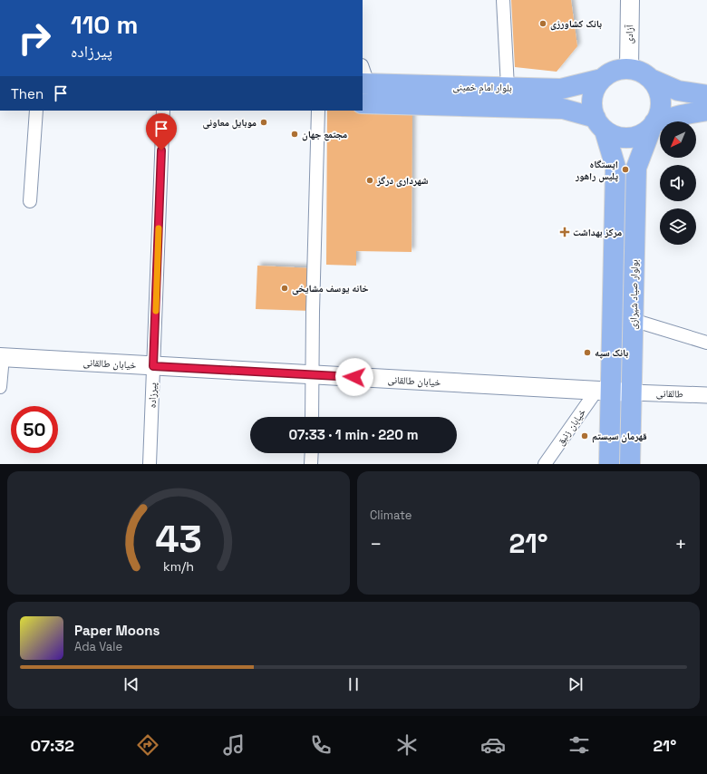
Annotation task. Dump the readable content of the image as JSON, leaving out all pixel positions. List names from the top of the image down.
{
  "streets": {
    "main road": [
      "آزادی",
      "بلوار امام خمینی",
      "بولوار صیاد شیرازی",
      "خیابان طالقانی"
    ],
    "street": ["طالقانی", "پیرزاده", "خیابان زنبق"]
  },
  "crossings": [
    ["آزادی", "بلوار امام خمینی"],
    ["آزادی", "بولوار صیاد شیرازی"],
    ["بلوار امام خمینی", "بولوار صیاد شیرازی"],
    ["بولوار صیاد شیرازی", "خیابان طالقانی"],
    ["بولوار صیاد شیرازی", "طالقانی"],
    ["بولوار صیاد شیرازی", "خیابان زنبق"],
    ["خیابان طالقانی", "طالقانی"],
    ["خیابان طالقانی", "پیرزاده"],
    ["خیابان طالقانی", "خیابان زنبق"]
  ],
  "places": {
    "other": [
      "بانک کشاورزی",
      "موبایل معاونی",
      "مجتمع جهان",
      "ایستگاه پلیس راهور",
      "شهرداری درگز",
      "خانه یوسف مشایخی",
      "بانک سپه",
      "قهرمان سیستم"
    ],
    "health": ["مرکز بهداشت"]
  },
  "north": "bottom left",
  "page": {
    "turn": ["110 m", "پیرزاده"],
    "then": "Then",
    "limit": "50",
    "trip": "07:33 · 1 min · 220 m",
    "tile": "Climate",
    "heat": ["−", "21°", "+"],
    "song": ["Paper Moons", "Ada Vale"],
    "tabs": ["07:32", "21°"],
    "gauge": ["43", "km/h"]
  }
}
